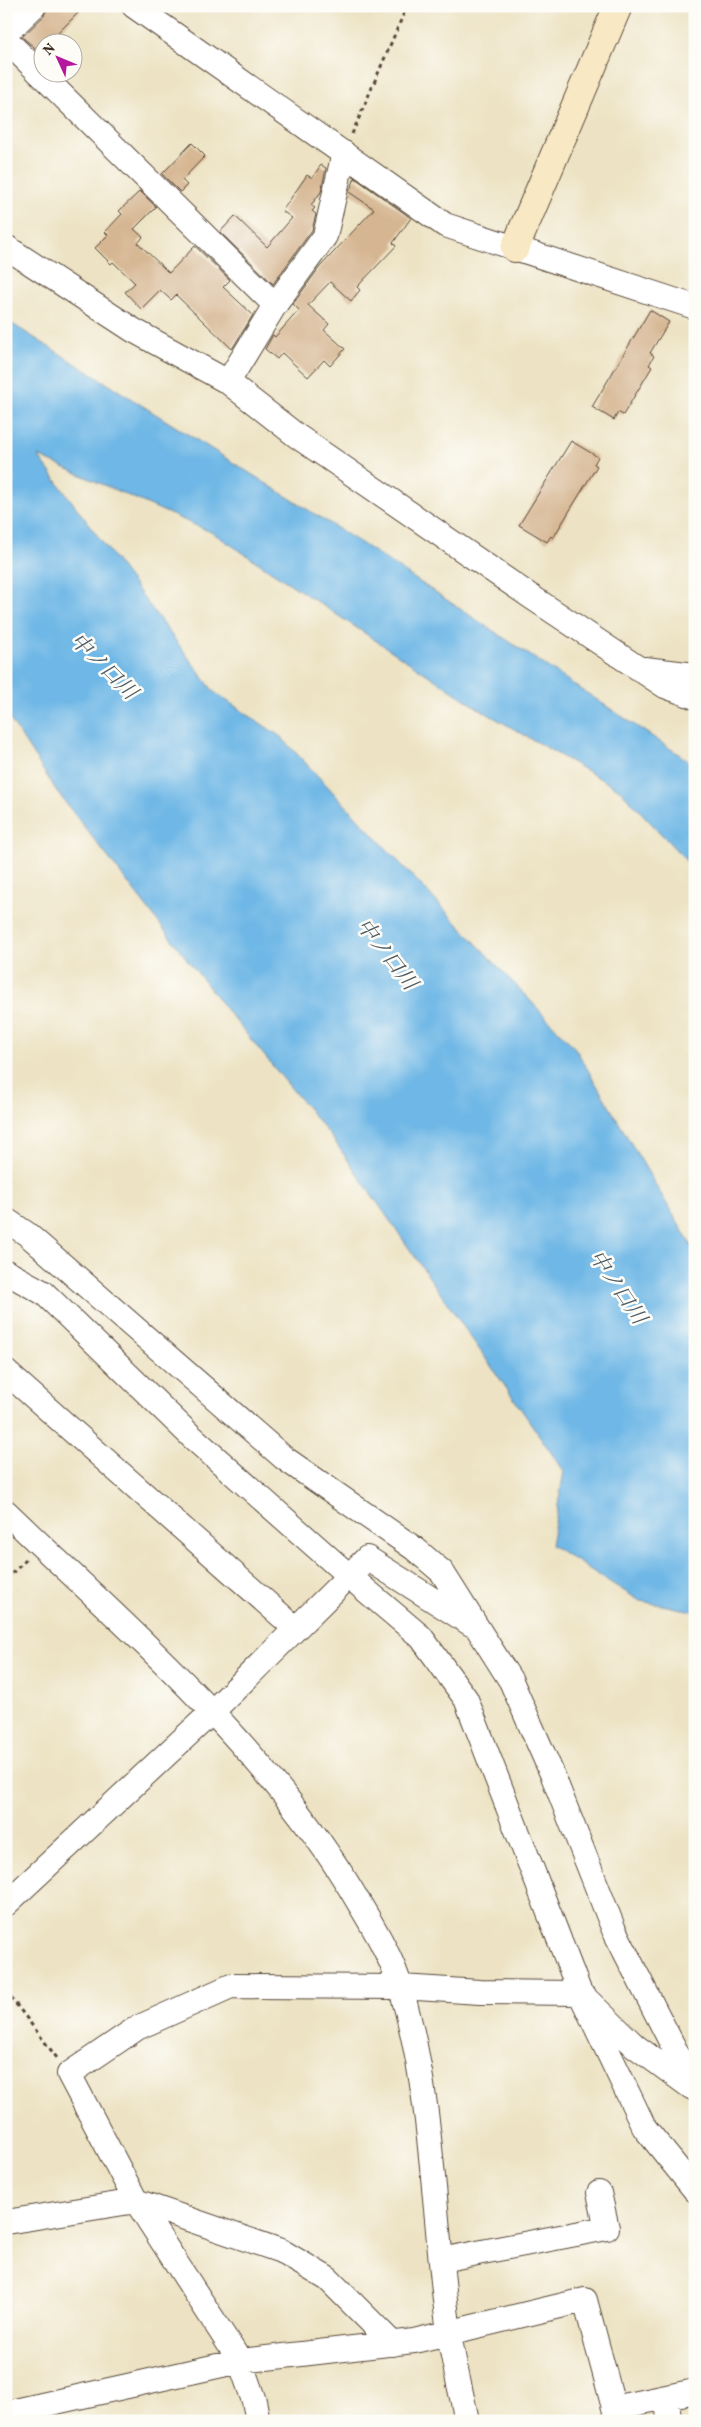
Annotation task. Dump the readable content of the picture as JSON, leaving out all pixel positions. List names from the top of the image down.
{
  "water": ["中ノ口川"],
  "north": "top left"
}
